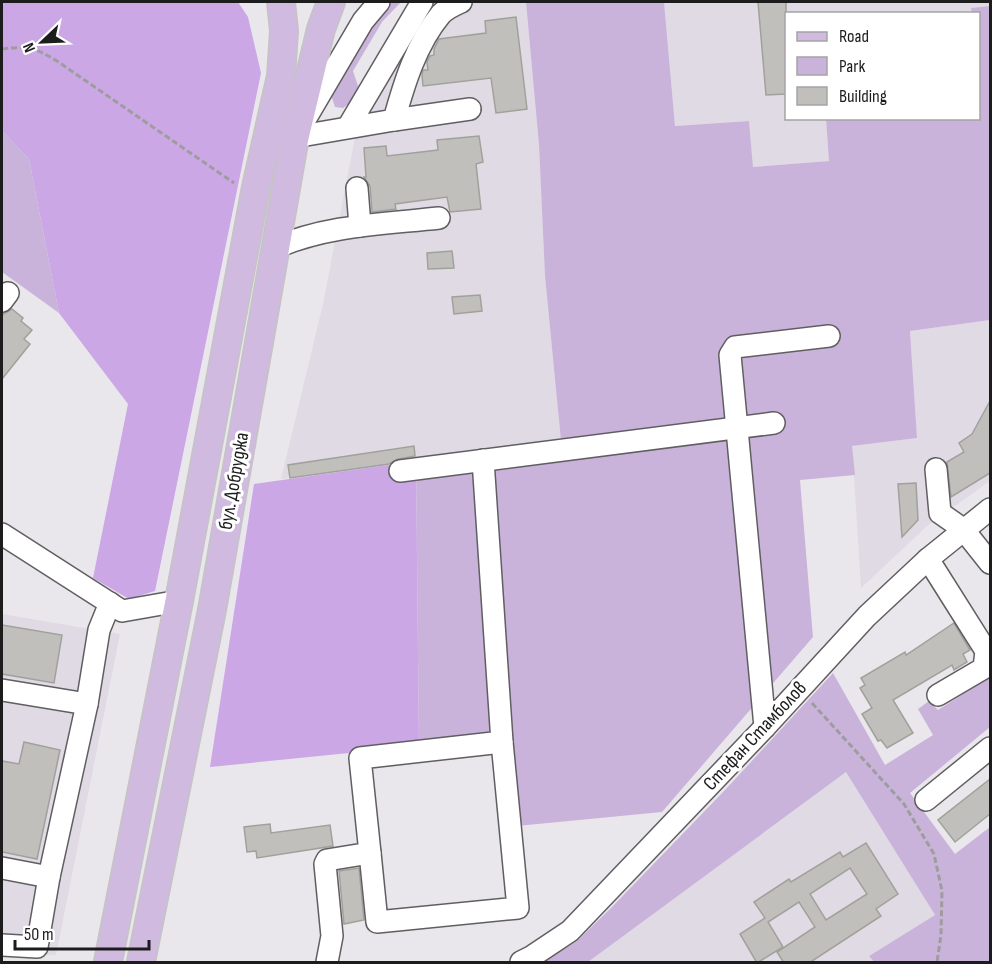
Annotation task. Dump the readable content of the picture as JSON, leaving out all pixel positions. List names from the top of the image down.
{
  "streets": {
    "main road": ["бул. Добруджа"],
    "street": ["Стефан Стамболов"]
  },
  "legend": ["Road", "Park", "Building"],
  "scale_bar": "50 m",
  "north": "bottom left"
}
